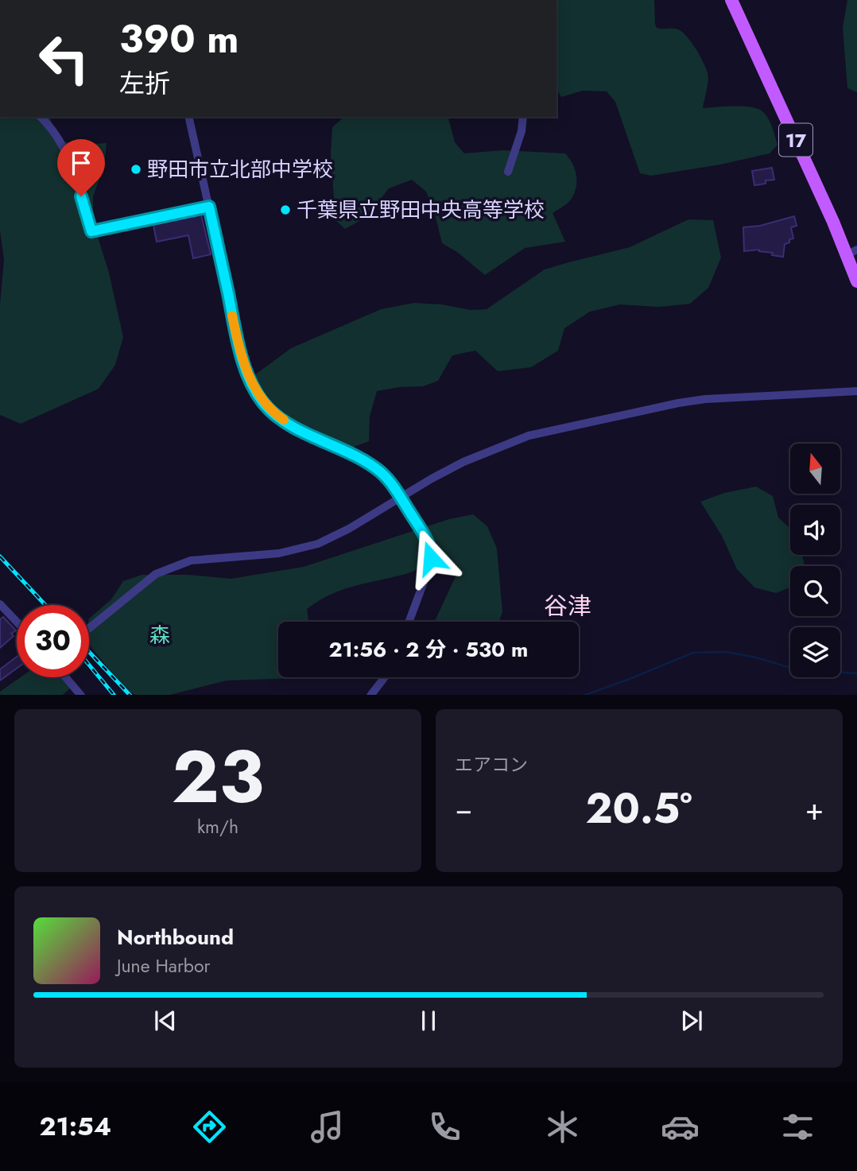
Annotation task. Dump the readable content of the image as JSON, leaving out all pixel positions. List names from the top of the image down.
{
  "streets": {
    "main road": ["17"]
  },
  "districts": ["谷津"],
  "parks": ["森"],
  "places": ["野田市立北部中学校", "千葉県立野田中央高等学校"],
  "north": "top",
  "page": {
    "turn": ["390 m", "左折"],
    "limit": "30",
    "trip": "21:56 · 2 分 · 530 m",
    "tile": [
      ["23", "km/h"],
      "エアコン"
    ],
    "heat": ["−", "20.5°", "+"],
    "song": ["Northbound", "June Harbor"],
    "tabs": "21:54"
  }
}
